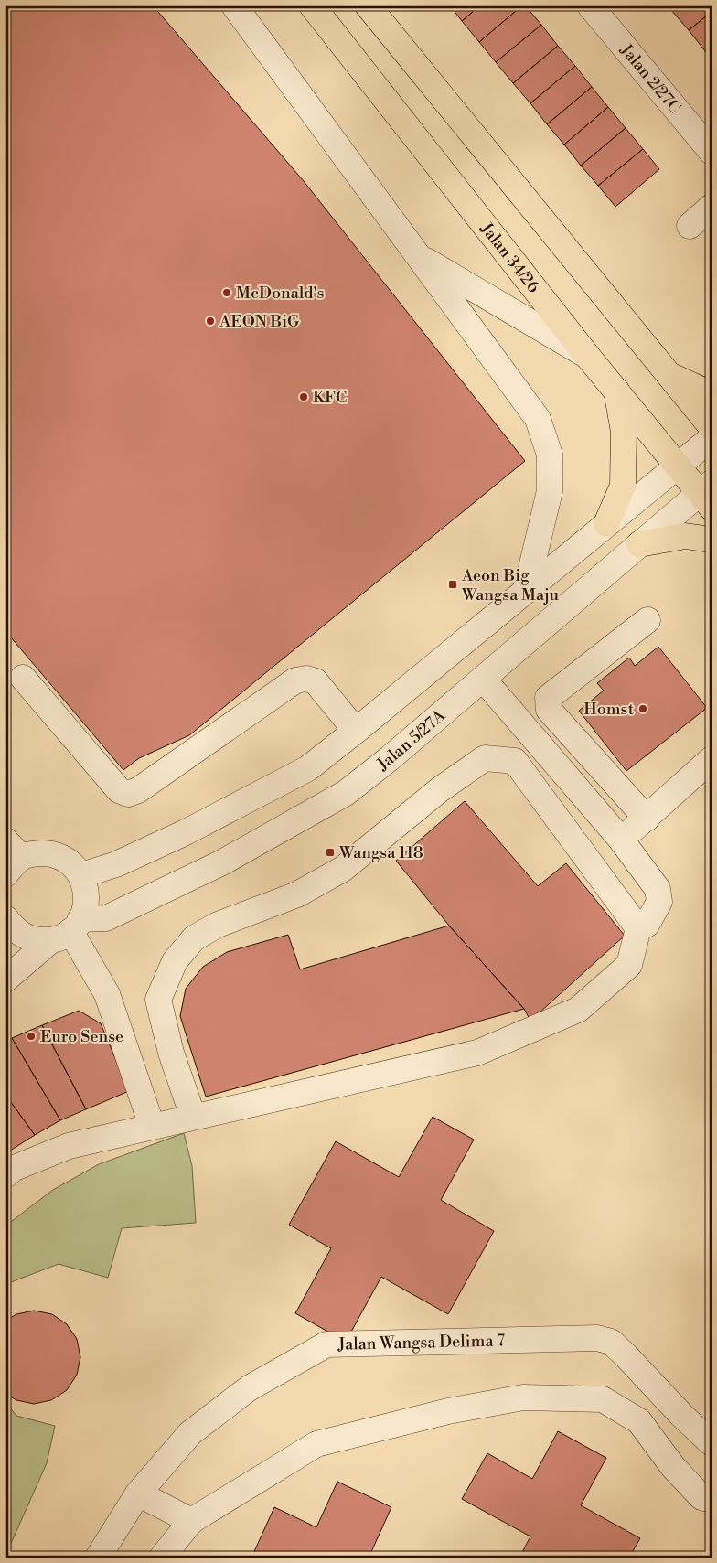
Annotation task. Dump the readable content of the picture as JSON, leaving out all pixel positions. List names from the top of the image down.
{
  "streets": {
    "main road": ["Jalan 34/26"],
    "street": ["Jalan 2/27C", "Jalan 5/27A", "Jalan Wangsa Delima 7"]
  },
  "crossings": [
    ["Jalan 34/26", "Jalan 5/27A"]
  ],
  "places": {
    "other": [
      "McDonald's",
      "AEON BiG",
      "KFC",
      "Homst",
      "Euro Sense"
    ],
    "transit": ["Aeon Big Wangsa Maju", "Wangsa 118"]
  }
}
